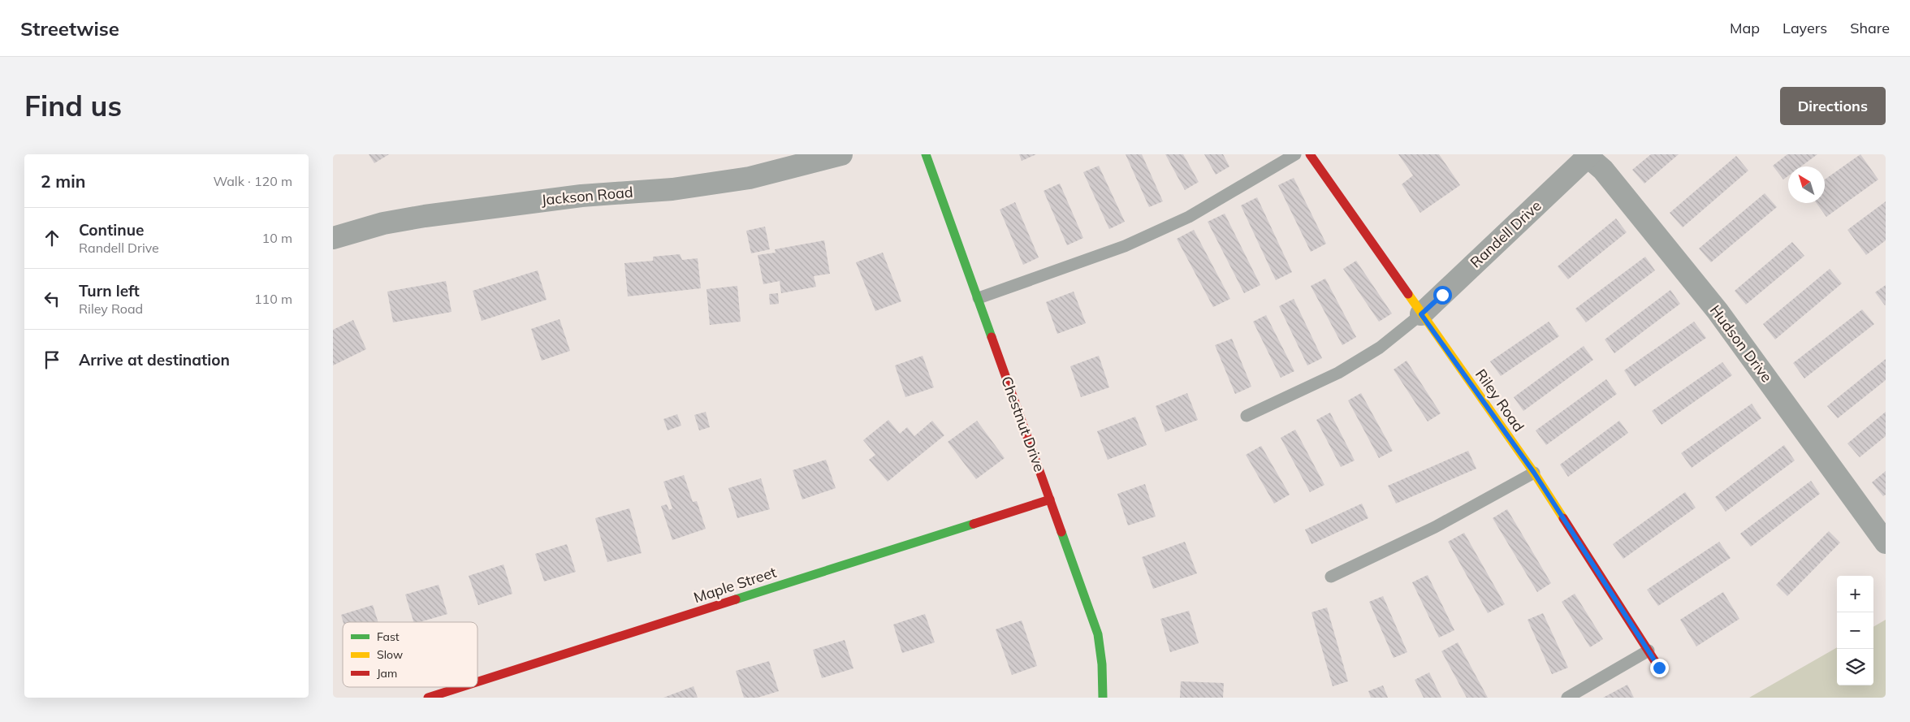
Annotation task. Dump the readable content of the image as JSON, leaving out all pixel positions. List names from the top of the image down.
{
  "streets": {
    "street": [
      "Jackson Road",
      "Randell Drive",
      "Hudson Drive",
      "Riley Road",
      "Chestnut Drive",
      "Maple Street"
    ]
  },
  "crossings": [
    ["Randell Drive", "Hudson Drive"],
    ["Randell Drive", "Riley Road"],
    ["Chestnut Drive", "Maple Street"]
  ],
  "legend": ["Fast", "Slow", "Jam"],
  "north": "top left",
  "page": {
    "header": "Streetwise",
    "nav": ["Map", "Layers", "Share"],
    "buttons": "Directions",
    "title": "Find us",
    "heading": ["2 min", "Walk · 120 m"],
    "list": [
      ["Continue", "Randell Drive", "10 m"],
      ["Turn left", "Riley Road", "110 m"],
      "Arrive at destination"
    ],
    "map_buttons": ["+", "−"]
  }
}
